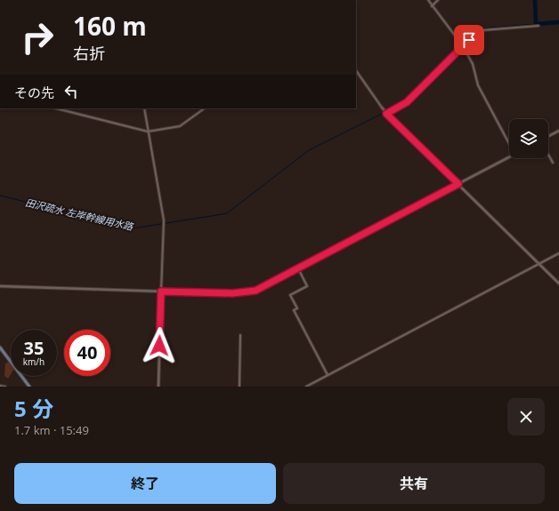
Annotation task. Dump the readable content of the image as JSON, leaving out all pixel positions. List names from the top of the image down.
{
  "water": ["田沢疏水 左岸幹線用水路"],
  "page": {
    "turn": ["160 m", "右折"],
    "then": "その先",
    "speed": "35 km/h",
    "limit": "40",
    "heading": ["5 分", "1.7 km · 15:49"],
    "buttons": ["終了", "共有"]
  }
}
